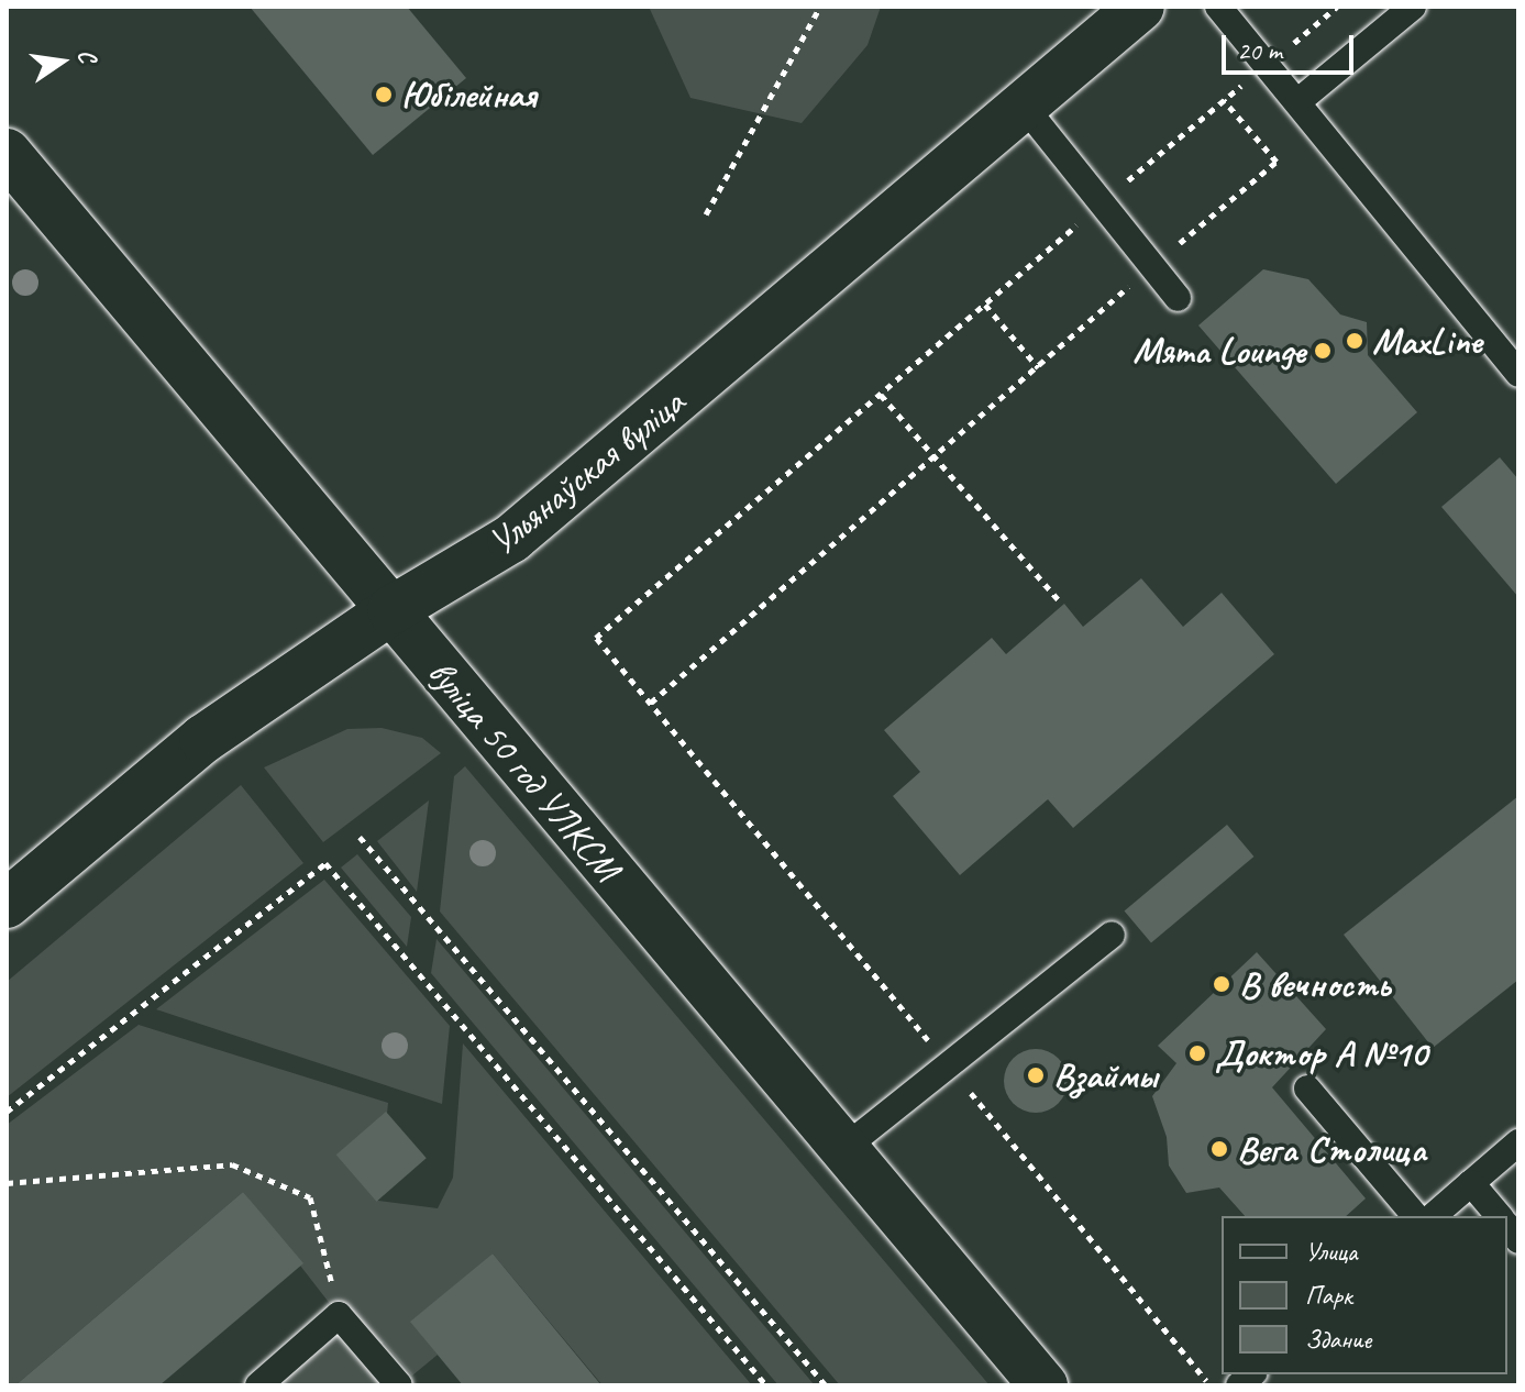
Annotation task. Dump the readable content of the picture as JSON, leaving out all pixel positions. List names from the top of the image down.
{
  "streets": {
    "main road": ["Ульянаўская вуліца", "вуліца 50 год УЛКСМ"]
  },
  "crossings": [
    ["Ульянаўская вуліца", "вуліца 50 год УЛКСМ"]
  ],
  "places": [
    "Юбілейная",
    "MaxLine",
    "Мята Lounge",
    "В вечность",
    "Доктор А №10",
    "Взаймы",
    "Вега Столица"
  ],
  "legend": ["Улица", "Парк", "Здание"],
  "scale_bar": "20 m",
  "north": "right"
}
